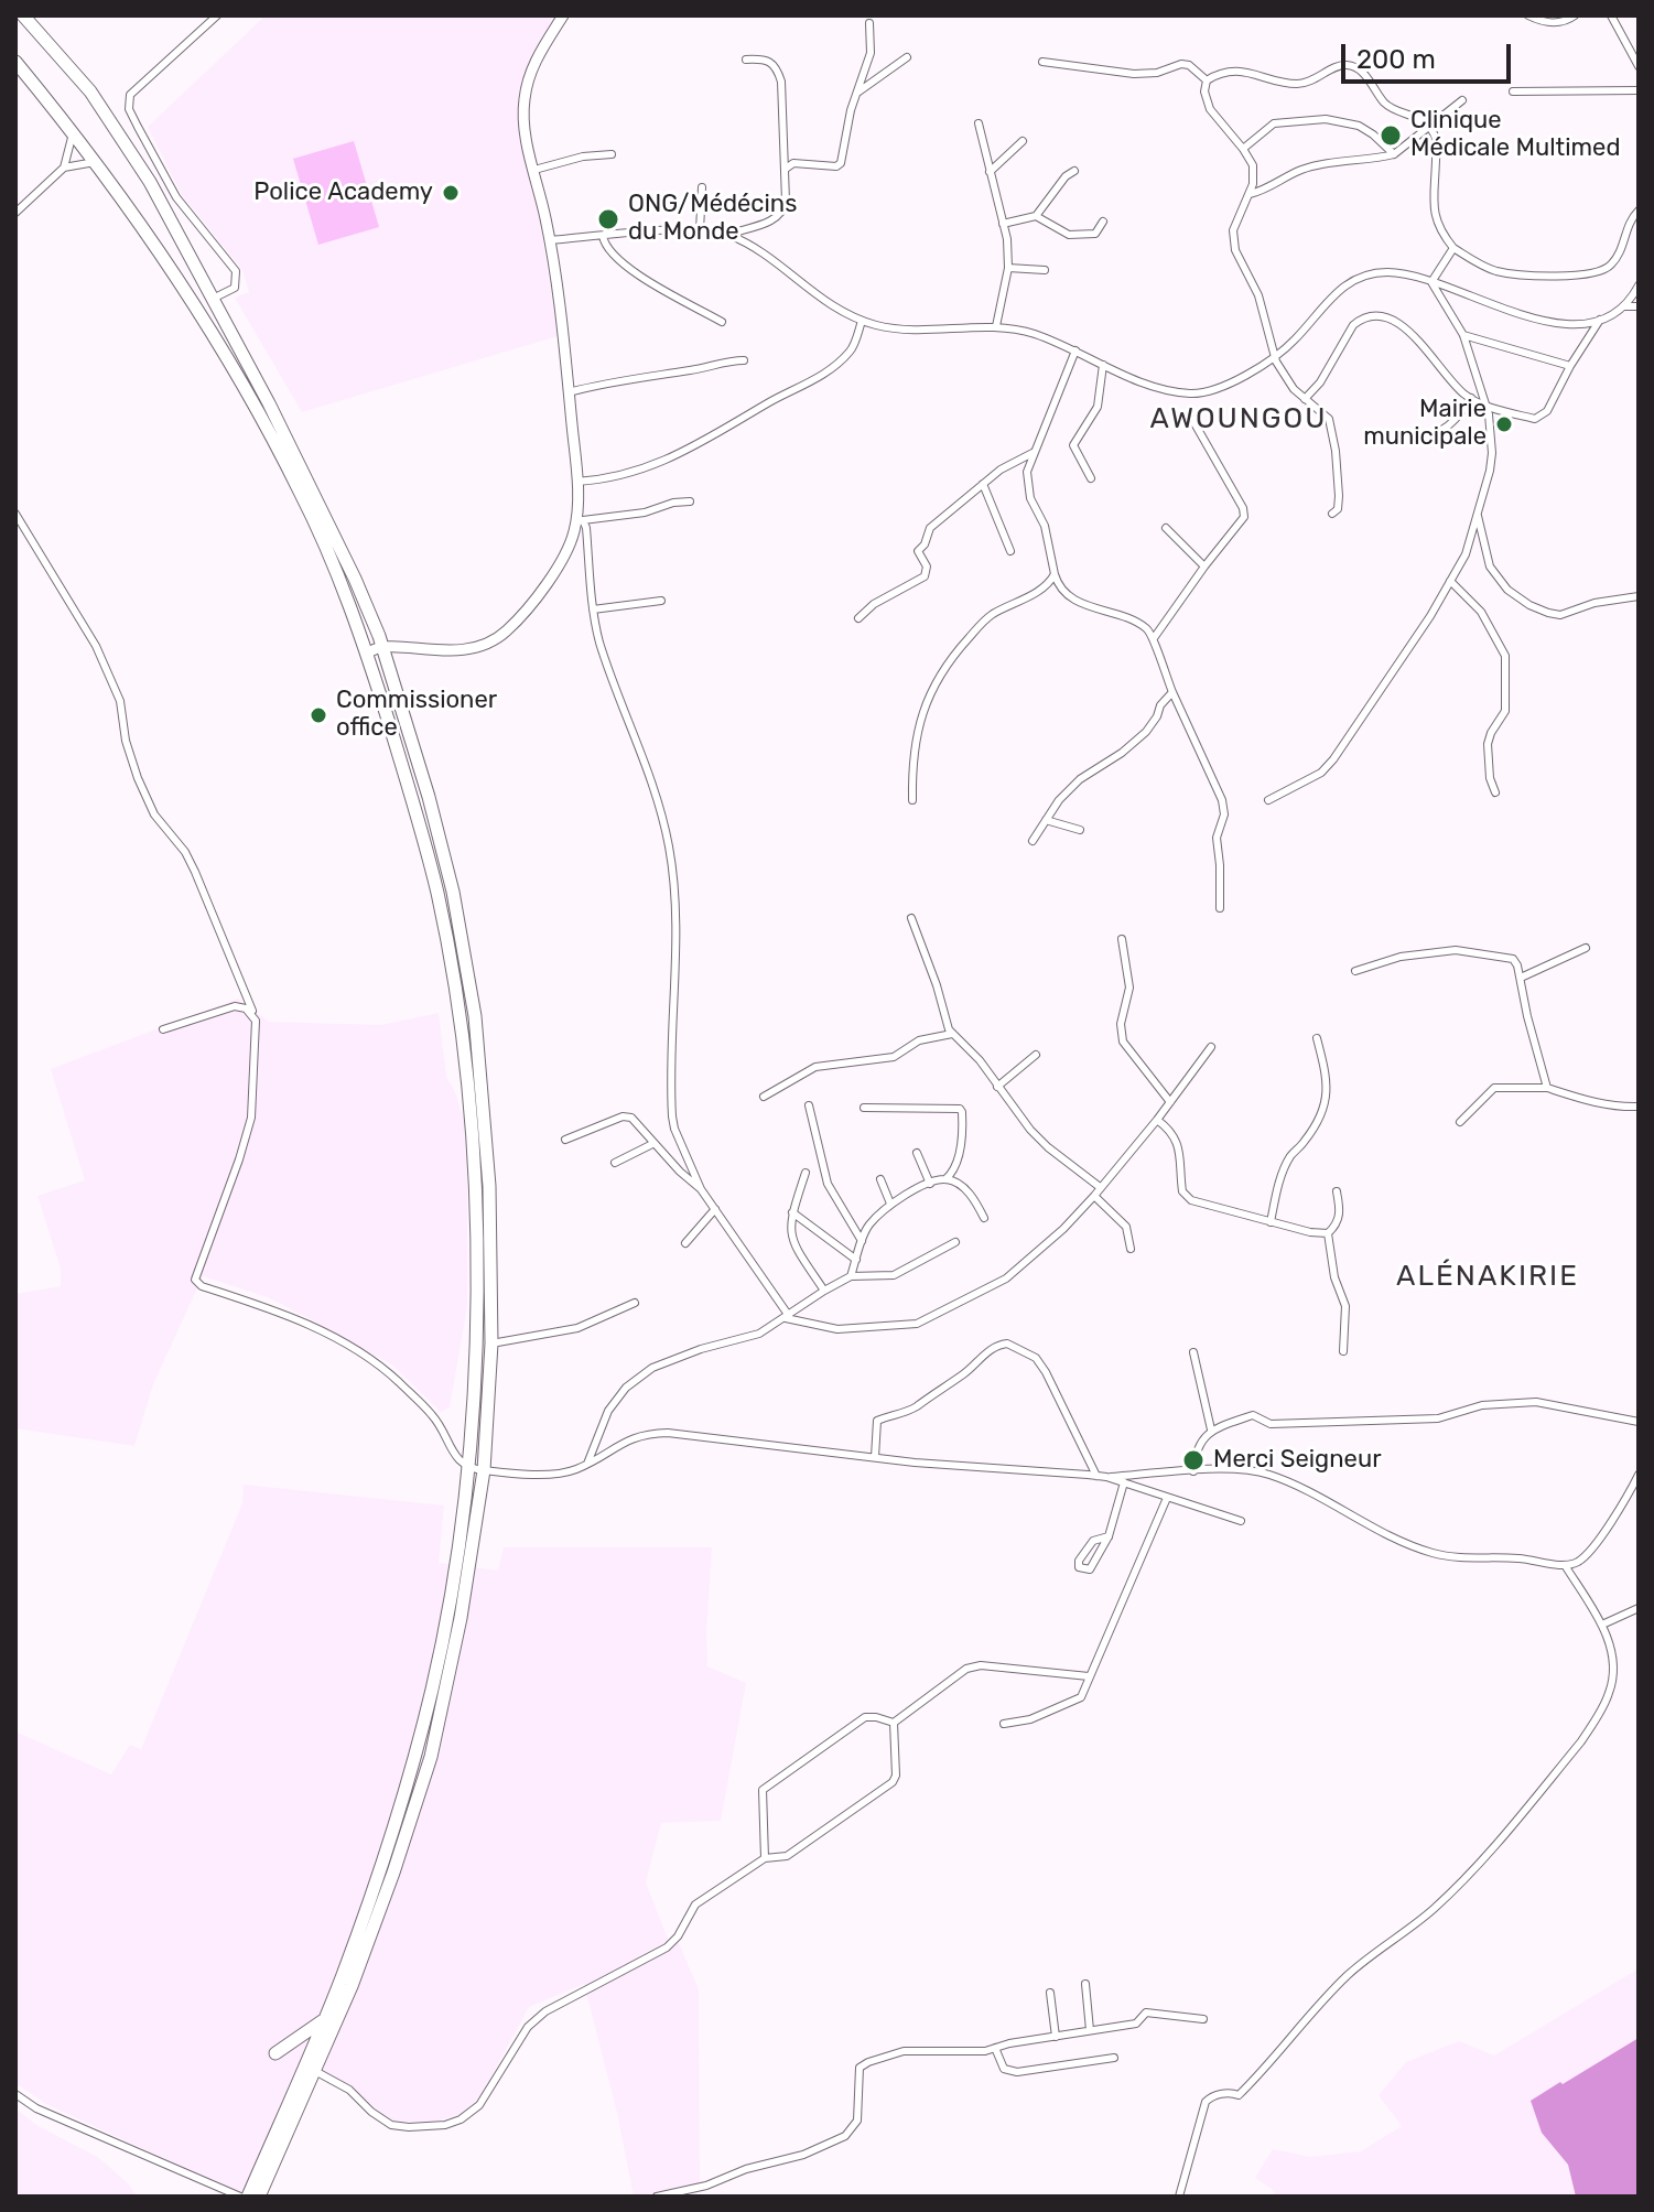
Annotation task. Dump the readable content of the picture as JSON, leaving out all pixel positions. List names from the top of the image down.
{
  "districts": ["AWOUNGOU", "ALÉNAKIRIE"],
  "places": [
    "Clinique Médicale Multimed",
    "Police Academy",
    "ONG/Médécins du Monde",
    "Mairie municipale",
    "Commissioner office",
    "Merci Seigneur"
  ],
  "scale_bar": "200 m"
}
